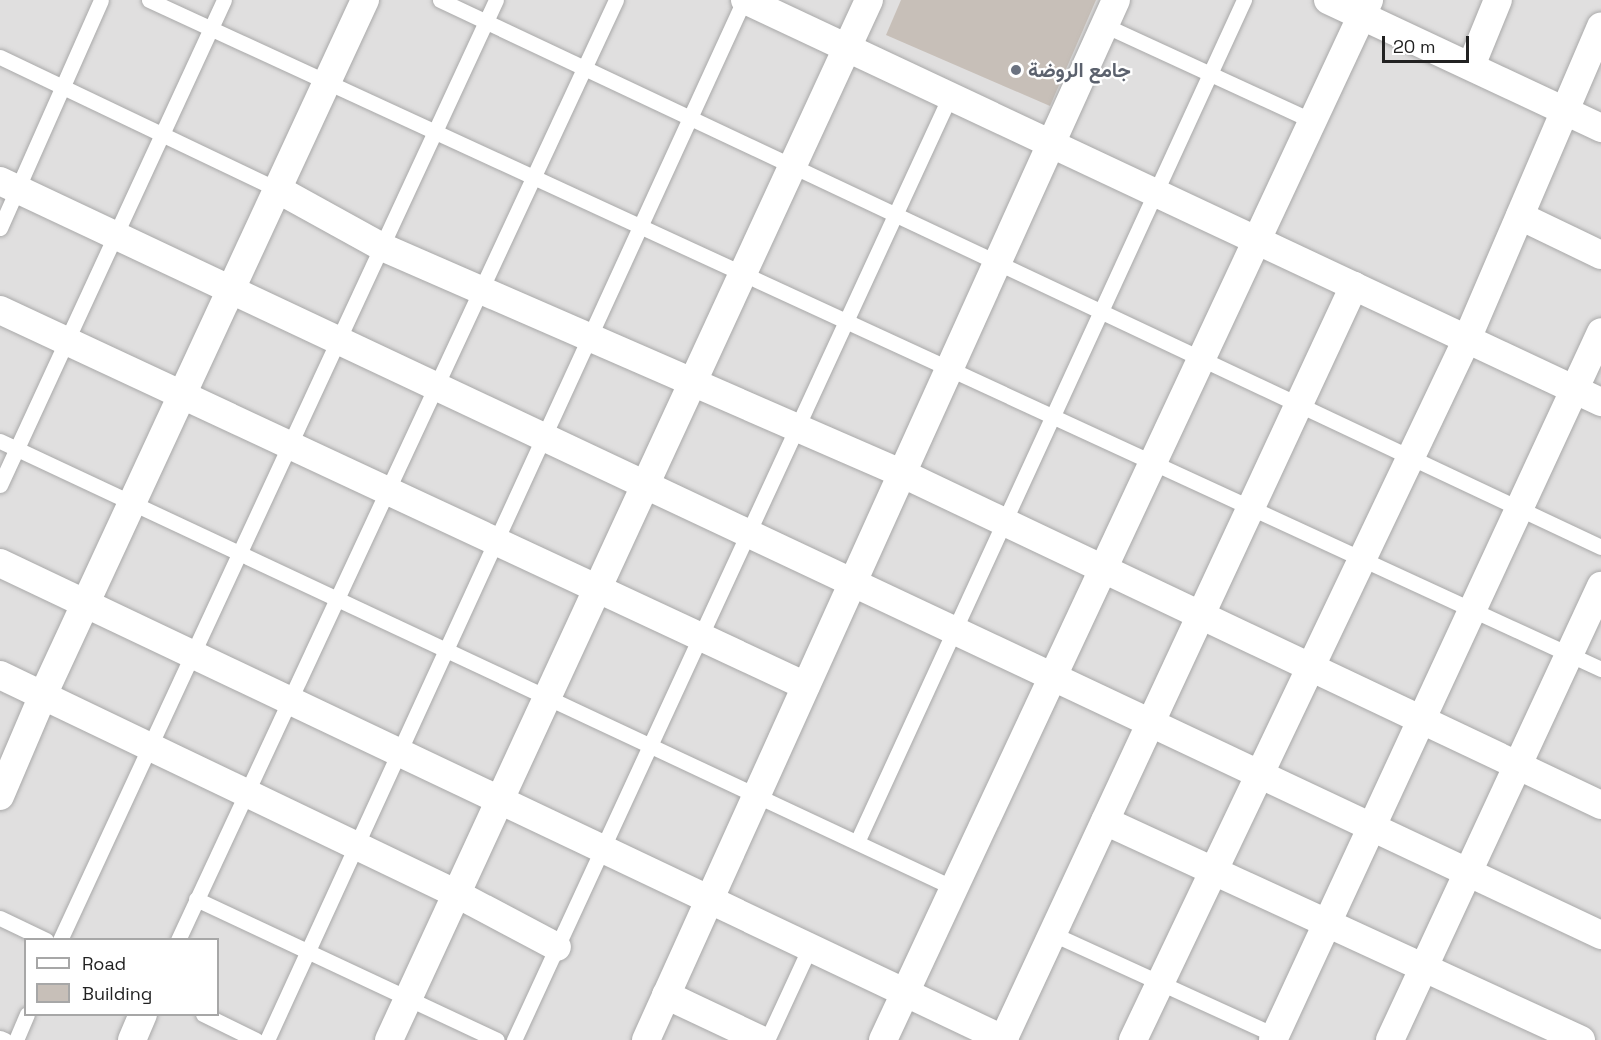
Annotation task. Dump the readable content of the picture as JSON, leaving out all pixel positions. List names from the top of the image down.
{
  "places": ["جامع الروضة"],
  "legend": ["Road", "Building"],
  "scale_bar": "20 m"
}
